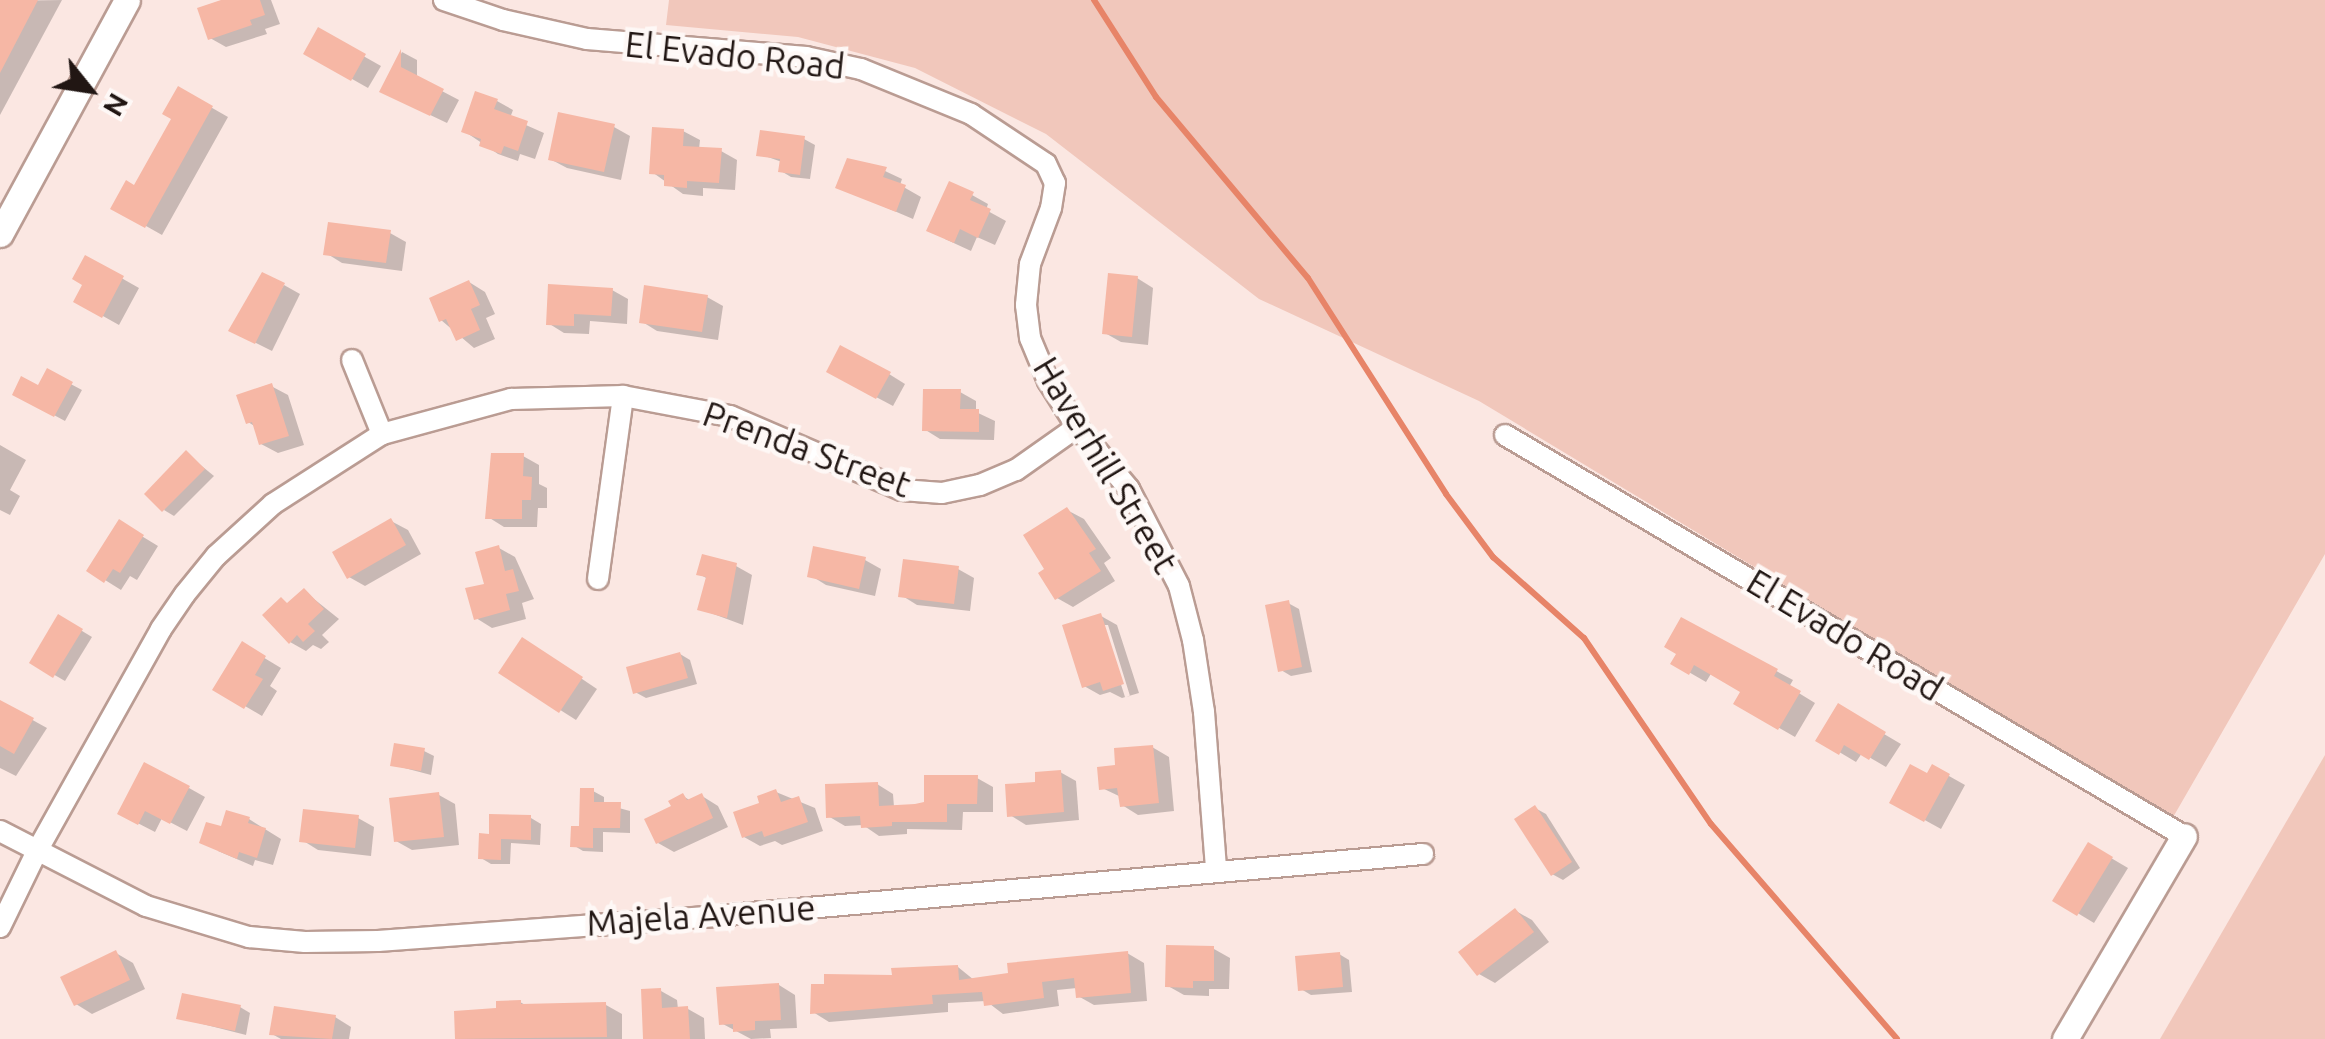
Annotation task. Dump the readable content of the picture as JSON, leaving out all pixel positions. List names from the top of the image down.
{
  "streets": {
    "street": [
      "El Evado Road",
      "Prenda Street",
      "Haverhill Street",
      "Majela Avenue"
    ]
  },
  "crossings": [
    ["El Evado Road", "Haverhill Street"],
    ["Prenda Street", "Haverhill Street"],
    ["Prenda Street", "Majela Avenue"],
    ["Haverhill Street", "Majela Avenue"]
  ],
  "north": "bottom right"
}
